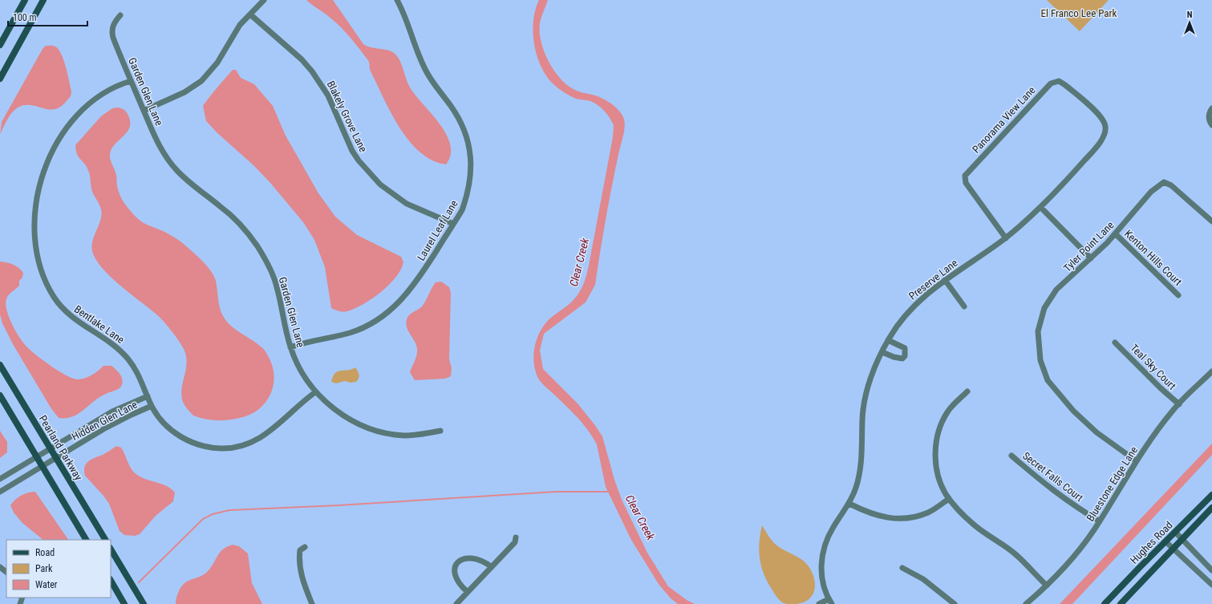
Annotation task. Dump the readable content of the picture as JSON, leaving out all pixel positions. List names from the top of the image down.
{
  "streets": {
    "main road": ["Pearland Parkway", "Hughes Road"],
    "street": [
      "Garden Glen Lane",
      "Blakely Grove Lane",
      "Panorama View Lane",
      "Laurel Leaf Lane",
      "Tyler Point Lane",
      "Kenton Hills Court",
      "Preserve Lane",
      "Bentlake Lane",
      "Teal Sky Court",
      "Hidden Glen Lane",
      "Secret Falls Court",
      "Bluestone Edge Lane"
    ]
  },
  "crossings": [
    ["Garden Glen Lane", "Laurel Leaf Lane"],
    ["Garden Glen Lane", "Bentlake Lane"],
    ["Blakely Grove Lane", "Laurel Leaf Lane"],
    ["Panorama View Lane", "Preserve Lane"],
    ["Tyler Point Lane", "Kenton Hills Court"],
    ["Tyler Point Lane", "Bluestone Edge Lane"],
    ["Bentlake Lane", "Hidden Glen Lane"],
    ["Teal Sky Court", "Bluestone Edge Lane"],
    ["Hidden Glen Lane", "Pearland Parkway"],
    ["Secret Falls Court", "Bluestone Edge Lane"]
  ],
  "water": ["Clear Creek"],
  "parks": ["El Franco Lee Park"],
  "legend": ["Road", "Park", "Water"],
  "scale_bar": "100 m",
  "north": "top"
}
